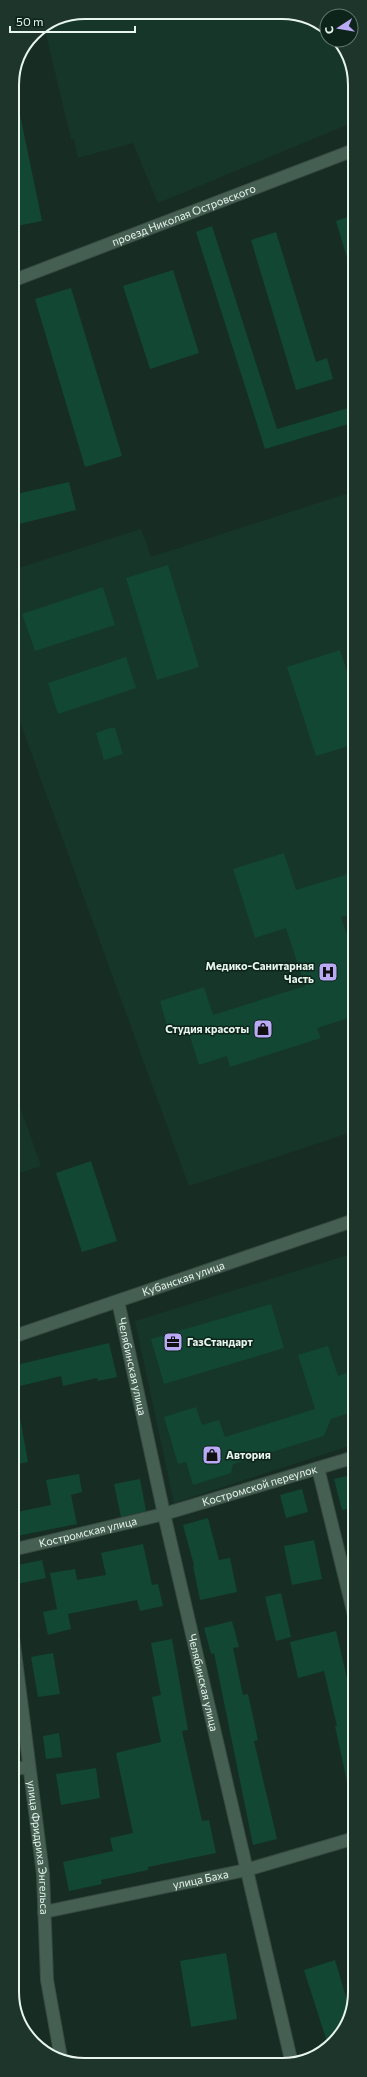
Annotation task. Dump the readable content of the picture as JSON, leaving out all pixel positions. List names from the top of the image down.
{
  "streets": {
    "street": [
      "проезд Николая Островского",
      "Кубанская улица",
      "Челябинская улица",
      "Костромской переулок",
      "Костромская улица",
      "улица Фридриха Энгельса",
      "улица Баха"
    ]
  },
  "crossings": [
    ["Кубанская улица", "Челябинская улица"],
    ["Челябинская улица", "Костромской переулок"],
    ["Челябинская улица", "Костромская улица"],
    ["Челябинская улица", "улица Баха"],
    ["Костромской переулок", "Костромская улица"],
    ["улица Фридриха Энгельса", "улица Баха"]
  ],
  "places": {
    "hospital": ["Медико-Санитарная Часть"],
    "shop": ["Студия красоты", "Автория"],
    "office": ["ГазСтандарт"]
  },
  "scale_bar": "50 m",
  "north": "left"
}
